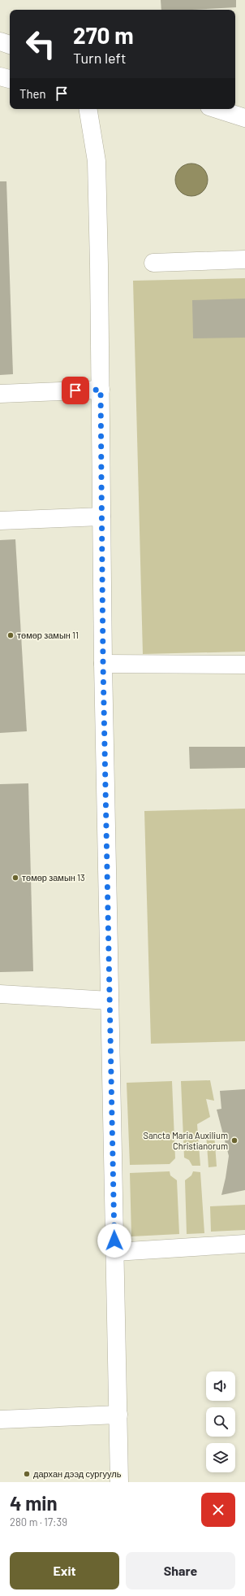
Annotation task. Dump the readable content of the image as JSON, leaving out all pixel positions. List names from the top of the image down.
{
  "places": [
    "төмөр замын 11",
    "төмөр замын 13",
    "Sancta Maria Auxilium Christianorum",
    "дархан дээд сургууль"
  ],
  "page": {
    "turn": ["270 m", "Turn left"],
    "then": "Then",
    "heading": ["4 min", "280 m · 17:39"],
    "buttons": ["Exit", "Share"]
  }
}
